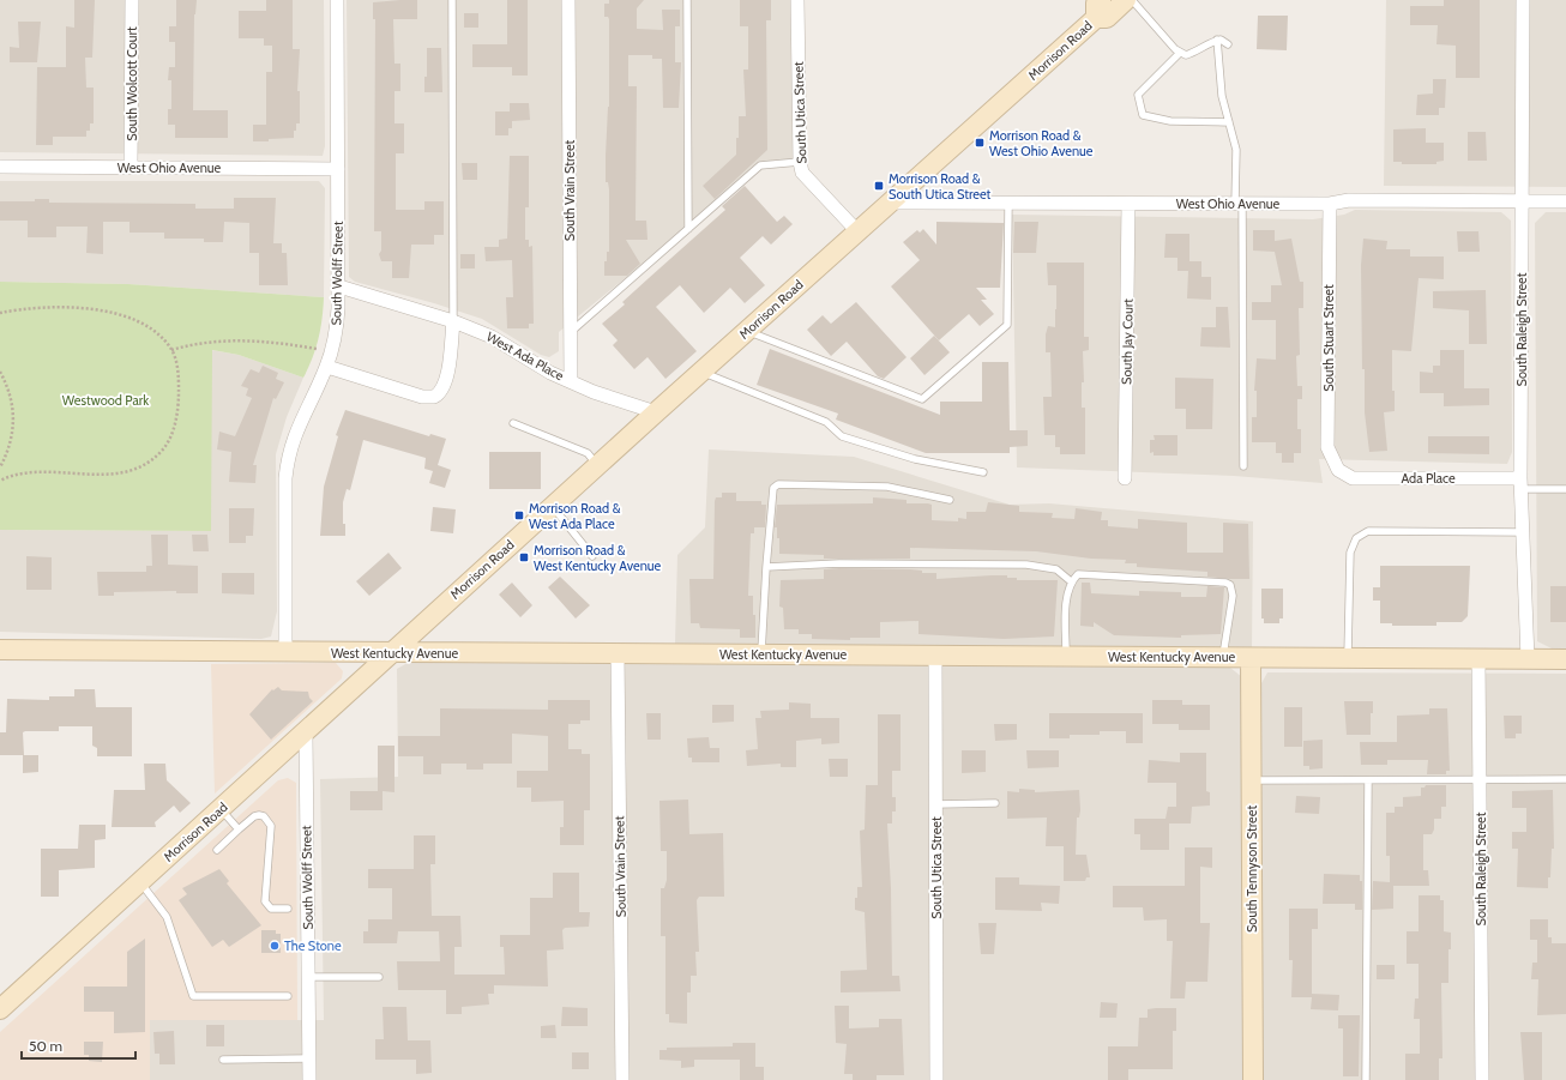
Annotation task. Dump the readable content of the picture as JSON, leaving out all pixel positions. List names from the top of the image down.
{
  "streets": {
    "street": [
      "Morrison Road",
      "South Wolcott Court",
      "South Utica Street",
      "West Ohio Avenue",
      "South Vrain Street",
      "South Wolff Street",
      "South Raleigh Street",
      "South Stuart Street",
      "South Jay Court",
      "West Ada Place",
      "Ada Place",
      "West Kentucky Avenue",
      "South Tennyson Street"
    ]
  },
  "crossings": [
    ["Morrison Road", "South Utica Street"],
    ["Morrison Road", "West Ohio Avenue"],
    ["Morrison Road", "South Wolff Street"],
    ["Morrison Road", "West Ada Place"],
    ["Morrison Road", "West Kentucky Avenue"],
    ["South Wolcott Court", "West Ohio Avenue"],
    ["South Utica Street", "West Kentucky Avenue"],
    ["West Ohio Avenue", "South Wolff Street"],
    ["West Ohio Avenue", "South Raleigh Street"],
    ["West Ohio Avenue", "South Stuart Street"],
    ["West Ohio Avenue", "South Jay Court"],
    ["South Vrain Street", "West Ada Place"],
    ["South Vrain Street", "West Kentucky Avenue"],
    ["South Wolff Street", "West Ada Place"],
    ["South Wolff Street", "West Kentucky Avenue"],
    ["South Raleigh Street", "Ada Place"],
    ["South Raleigh Street", "West Kentucky Avenue"],
    ["South Stuart Street", "Ada Place"],
    ["West Kentucky Avenue", "South Tennyson Street"]
  ],
  "parks": ["Westwood Park"],
  "places": {
    "transit": [
      "Morrison Road & West Ohio Avenue",
      "Morrison Road & South Utica Street",
      "Morrison Road & West Ada Place",
      "Morrison Road & West Kentucky Avenue"
    ],
    "other": ["The Stone"]
  },
  "scale_bar": "50 m"
}
